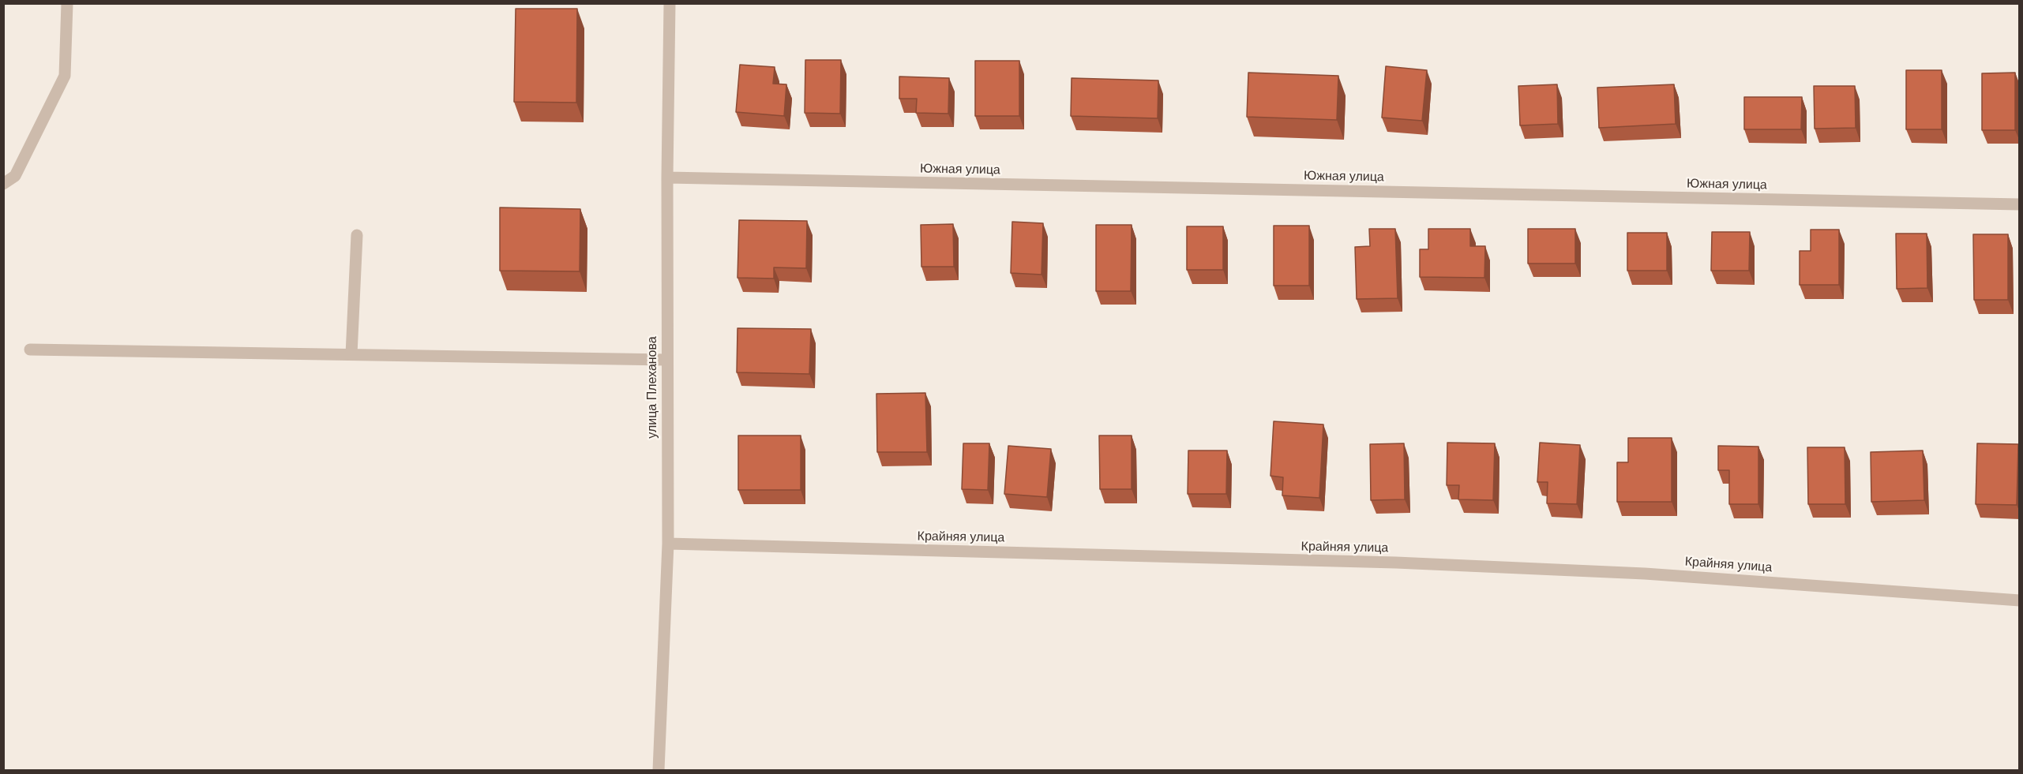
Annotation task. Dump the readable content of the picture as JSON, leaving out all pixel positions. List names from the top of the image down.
{
  "streets": {
    "street": ["Южная улица", "улица Плеханова", "Крайняя улица"]
  },
  "crossings": [
    ["Южная улица", "улица Плеханова"],
    ["улица Плеханова", "Крайняя улица"]
  ]
}
